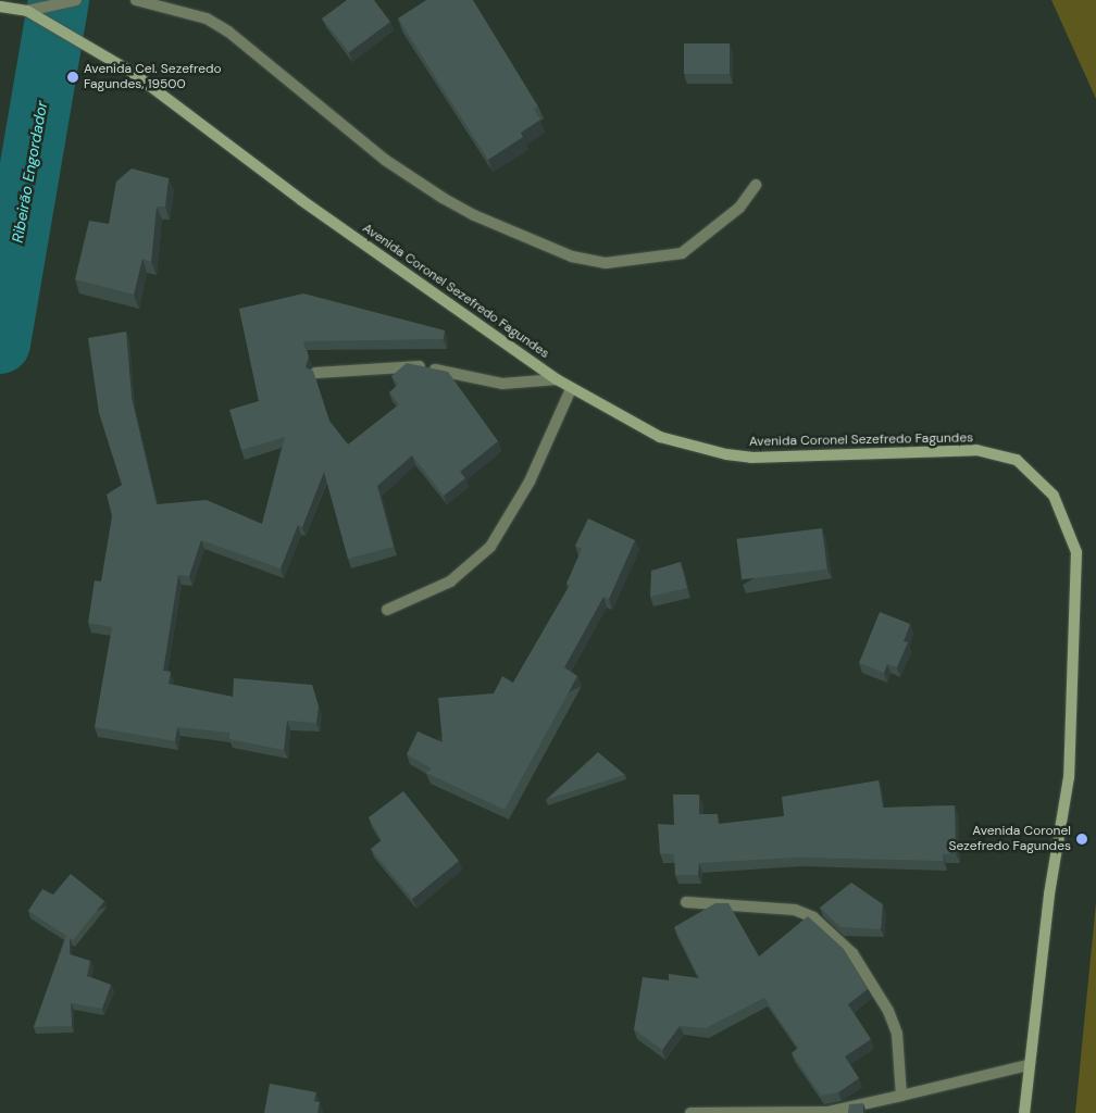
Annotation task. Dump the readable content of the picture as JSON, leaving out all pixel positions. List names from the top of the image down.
{
  "streets": {
    "main road": ["Avenida Coronel Sezefredo Fagundes"]
  },
  "water": ["Ribeirão Engordador"],
  "places": ["Avenida Cel. Sezefredo Fagundes, 19500", "Avenida Coronel Sezefredo Fagundes"]
}
